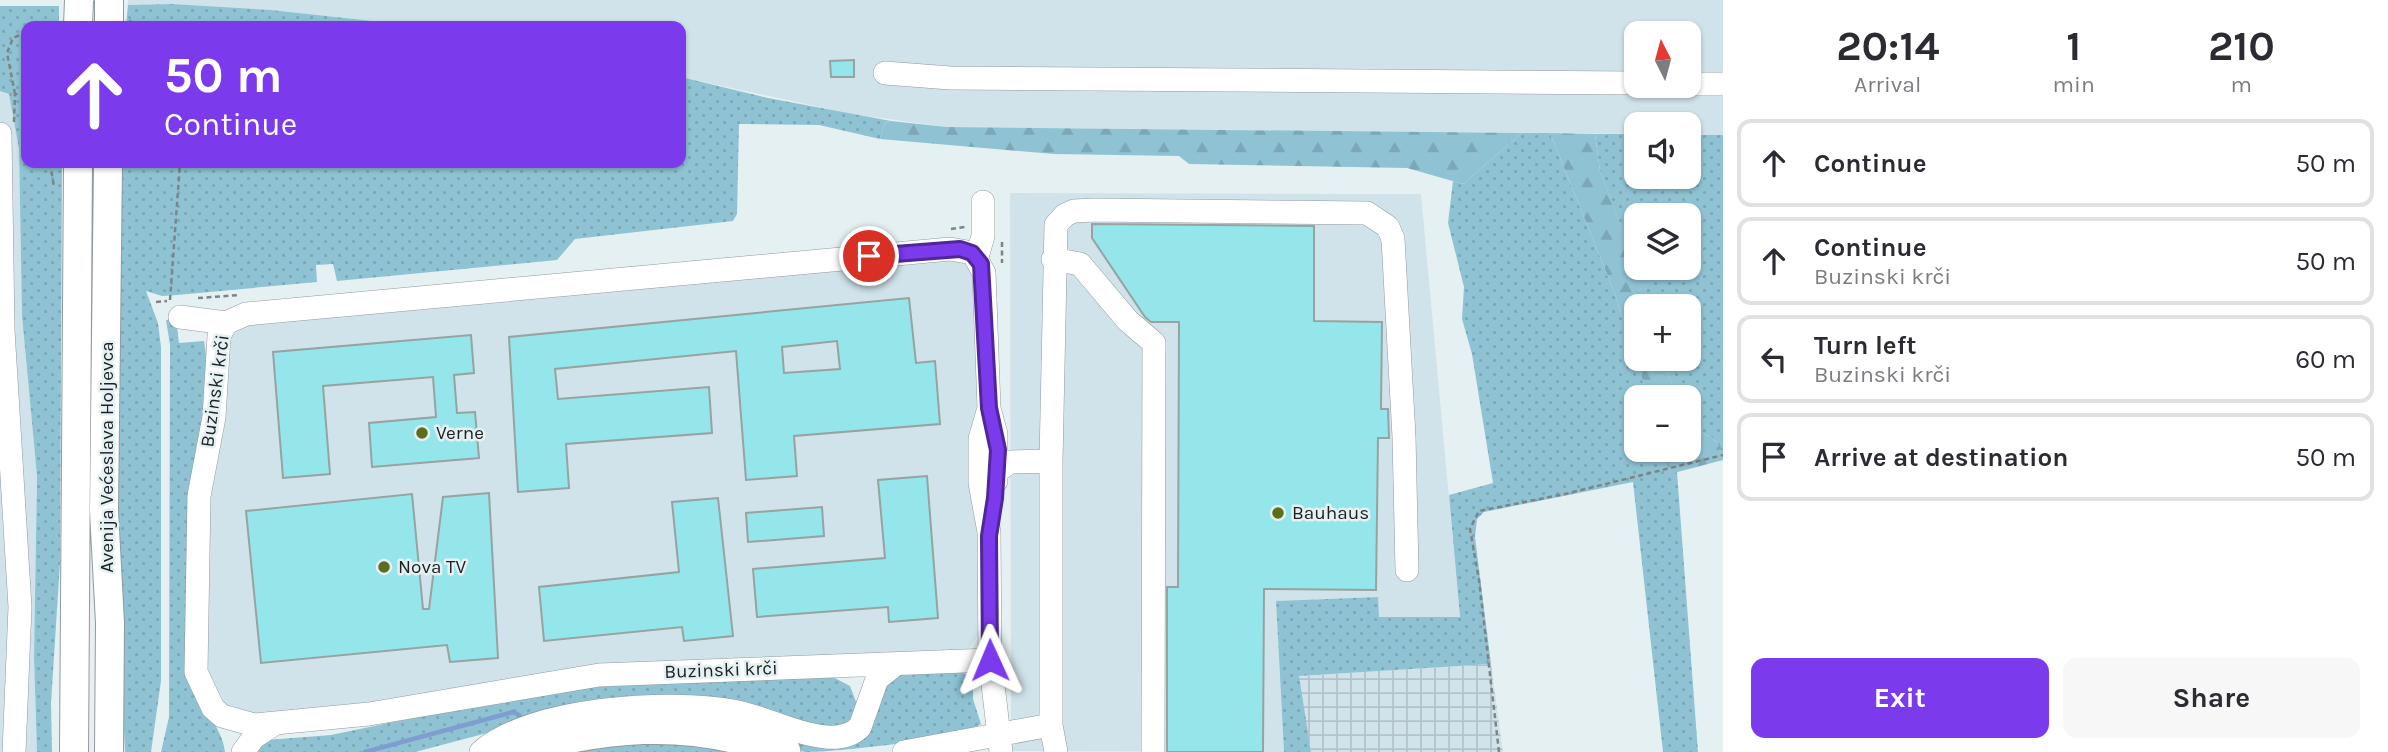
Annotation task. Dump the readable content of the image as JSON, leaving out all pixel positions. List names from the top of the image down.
{
  "streets": {
    "main road": ["Avenija Većeslava Holjevca"],
    "street": ["Buzinski krči"]
  },
  "places": ["Verne", "Bauhaus", "Nova TV"],
  "north": "top",
  "page": {
    "eta": [
      "20:14",
      "Arrival",
      "1",
      "min",
      "210",
      "m"
    ],
    "map_buttons": ["+", "−"],
    "turn": ["50 m", "Continue"],
    "list": [
      {
        "name": "Continue",
        "value": "50 m"
      },
      {
        "name": "Continue",
        "note": "Buzinski krči",
        "value": "50 m"
      },
      {
        "name": "Turn left",
        "note": "Buzinski krči",
        "value": "60 m"
      },
      {
        "name": "Arrive at destination",
        "value": "50 m"
      }
    ],
    "buttons": ["Exit", "Share"]
  }
}
